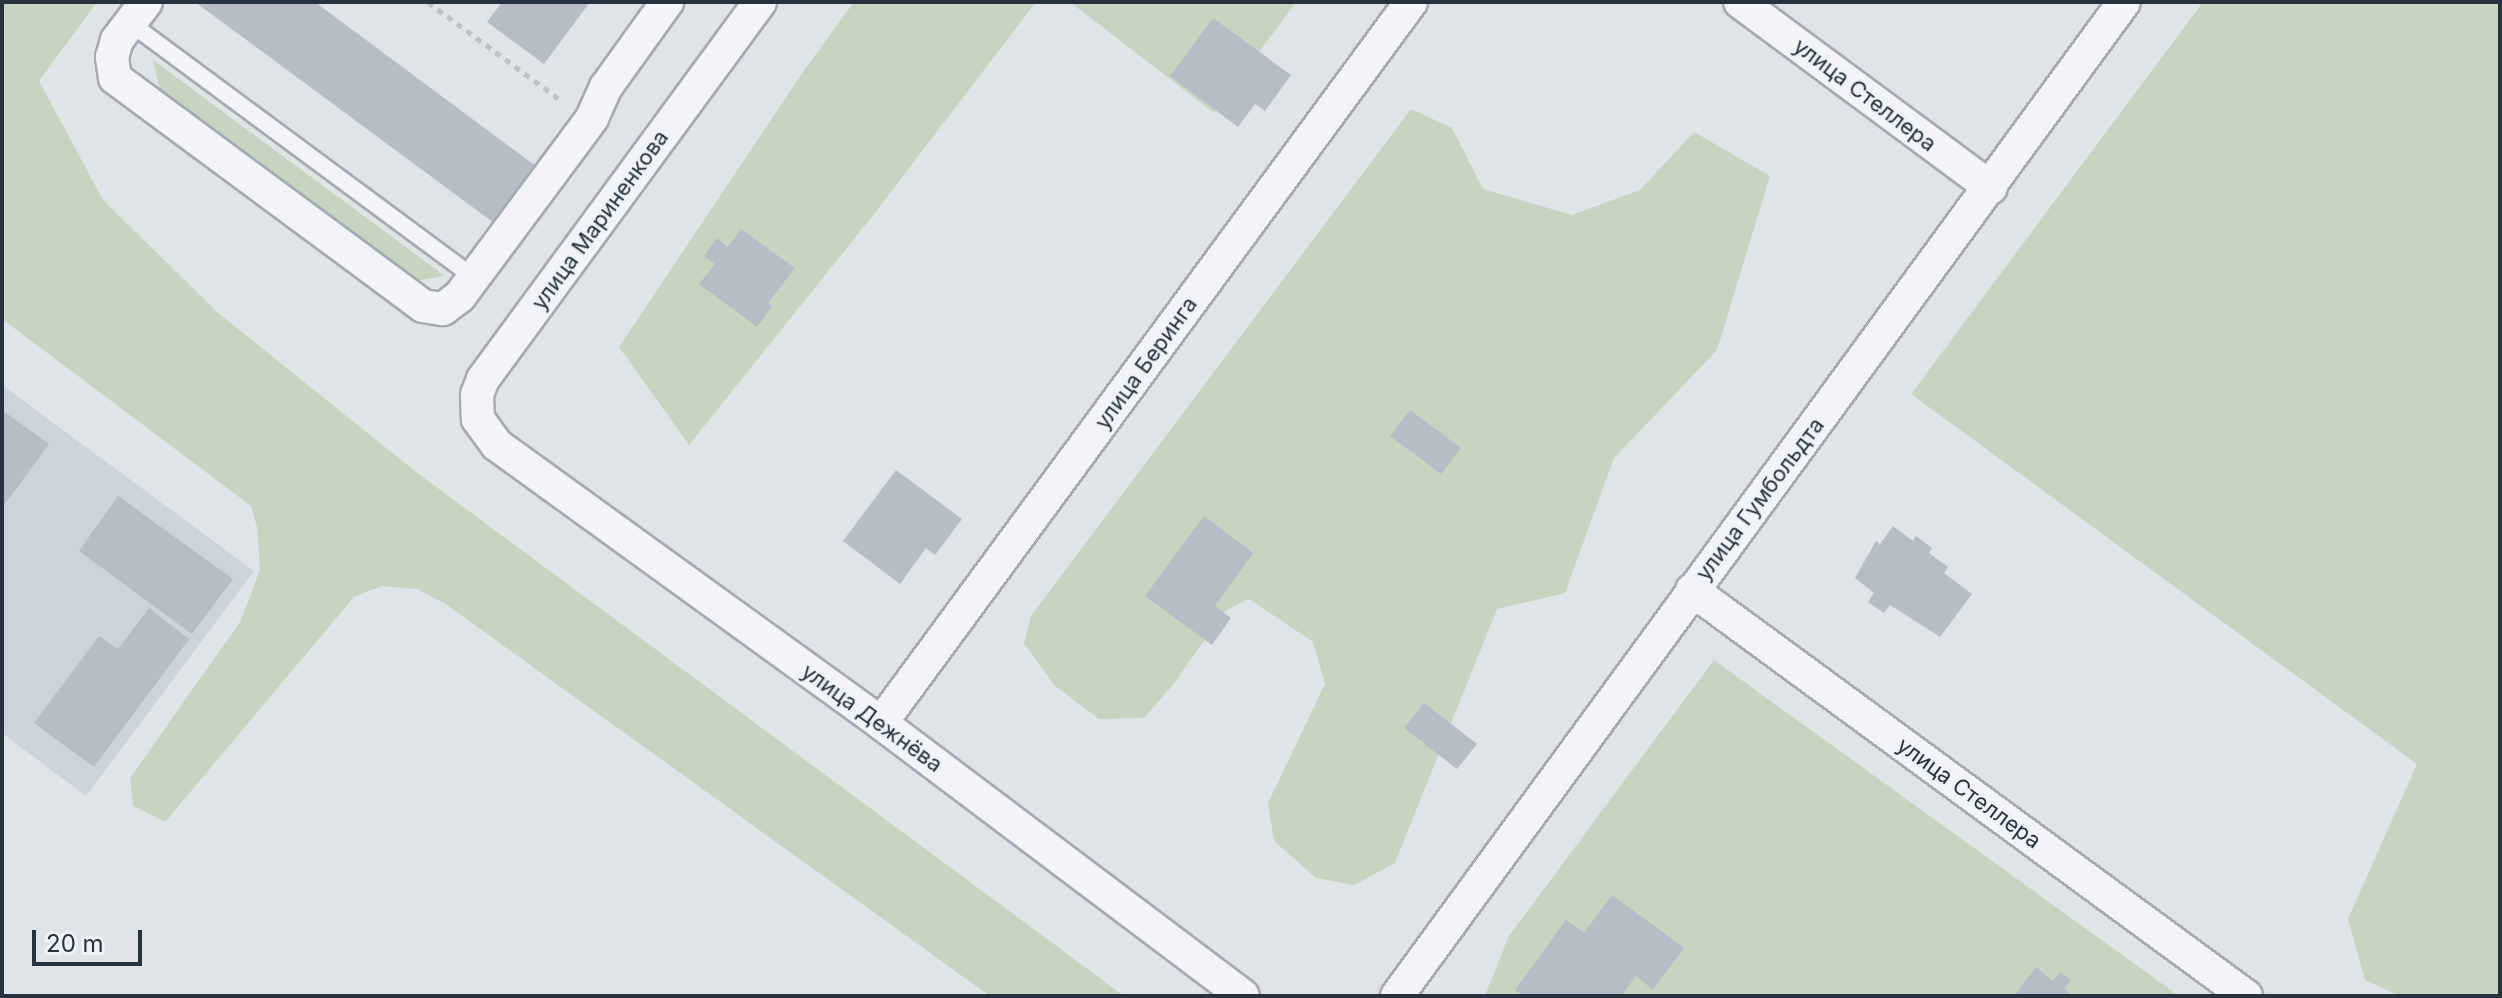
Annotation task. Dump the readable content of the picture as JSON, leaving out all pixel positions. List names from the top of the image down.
{
  "streets": {
    "street": [
      "улица Стеллера",
      "улица Мариненкова",
      "улица Беринга",
      "улица Гумбольдта",
      "улица Дежнёва"
    ]
  },
  "crossings": [
    ["улица Стеллера", "улица Гумбольдта"],
    ["улица Мариненкова", "улица Дежнёва"],
    ["улица Беринга", "улица Дежнёва"]
  ],
  "scale_bar": "20 m"
}
